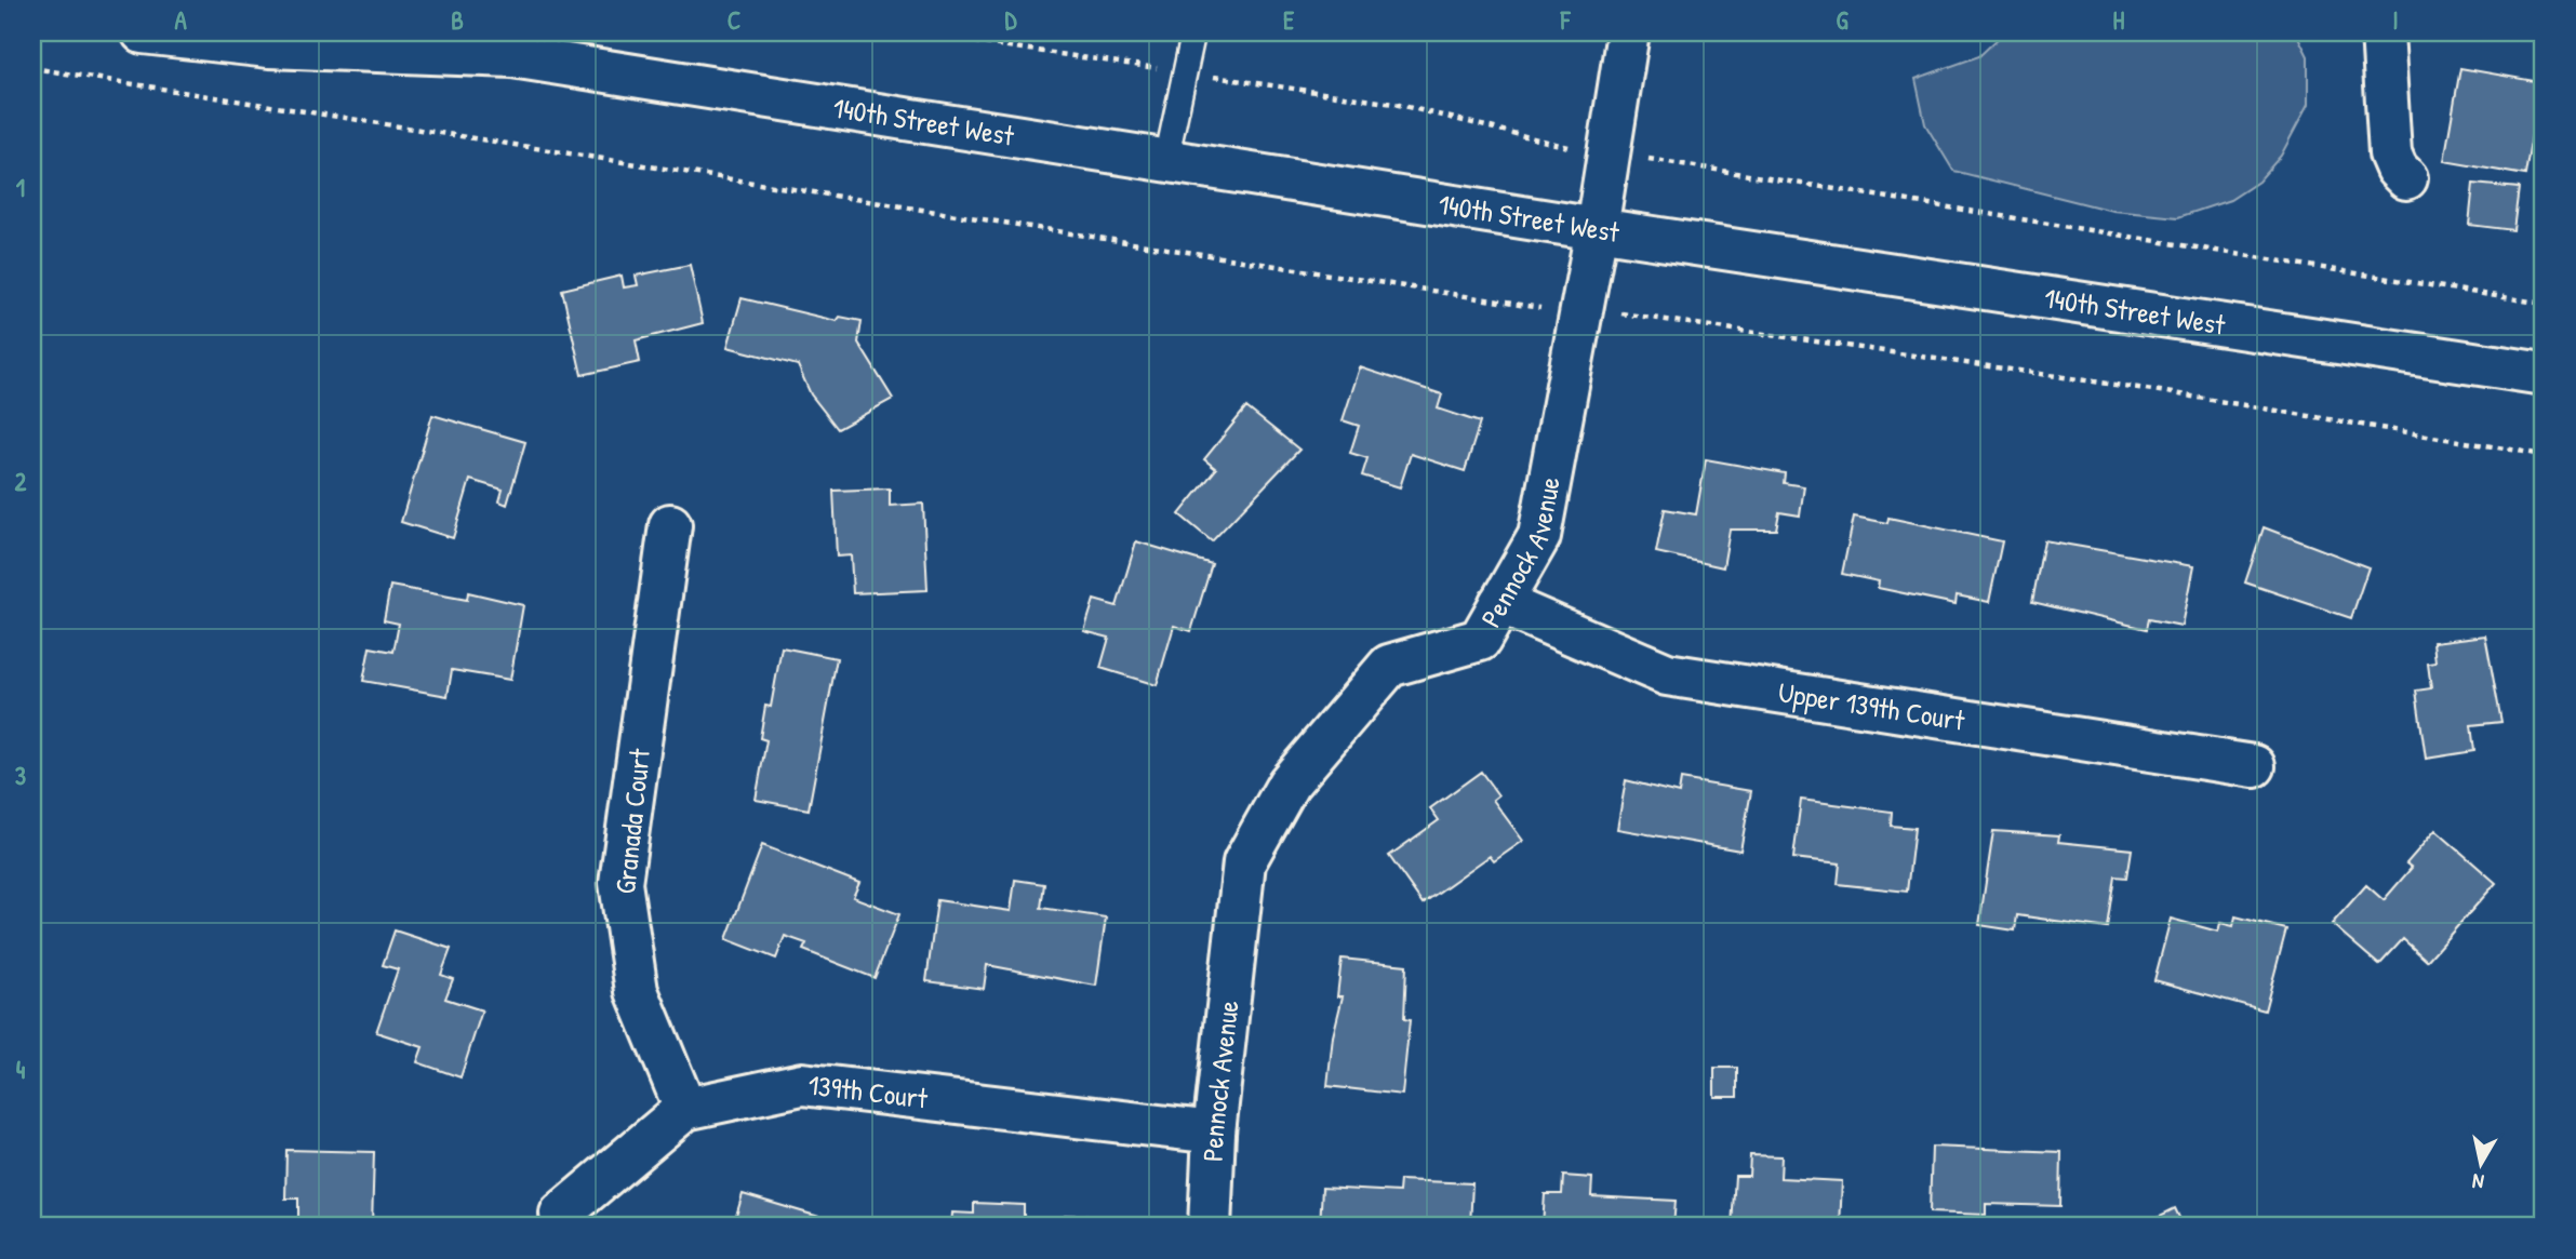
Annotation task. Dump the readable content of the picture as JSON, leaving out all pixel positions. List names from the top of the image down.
{
  "streets": {
    "street": [
      "140th Street West",
      "Pennock Avenue",
      "Upper 139th Court",
      "Granada Court",
      "139th Court"
    ]
  },
  "crossings": [
    ["140th Street West", "Pennock Avenue"],
    ["Pennock Avenue", "Upper 139th Court"],
    ["Pennock Avenue", "139th Court"],
    ["Granada Court", "139th Court"]
  ],
  "north": "bottom",
  "grid": {
    "columns": [
      "A",
      "B",
      "C",
      "D",
      "E",
      "F",
      "G",
      "H",
      "I"
    ],
    "rows": [
      "1",
      "2",
      "3",
      "4"
    ]
  }
}
